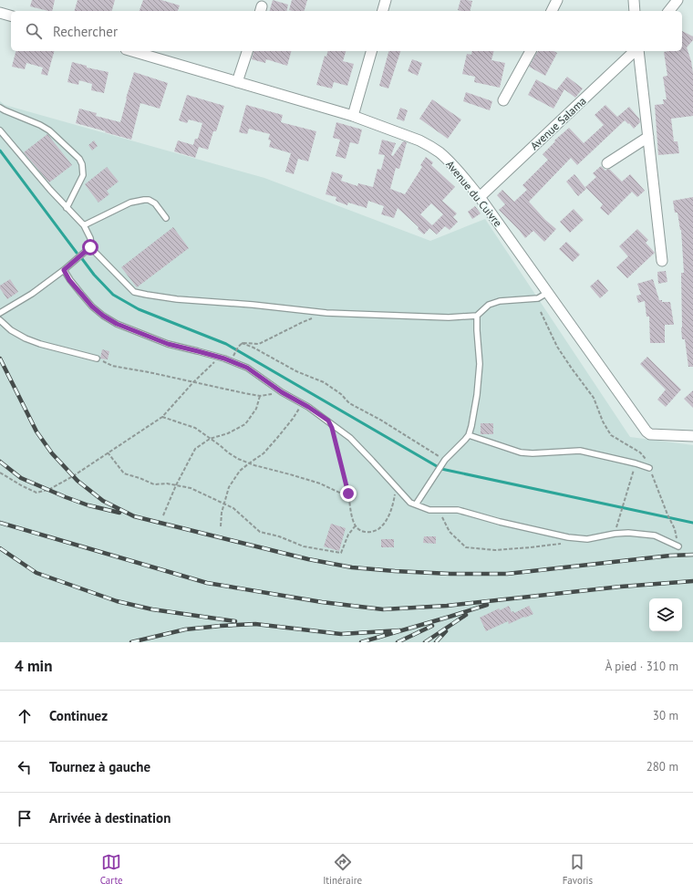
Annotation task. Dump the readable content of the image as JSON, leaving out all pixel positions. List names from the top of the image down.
{
  "streets": {
    "street": ["Avenue Salama", "Avenue du Cuivre"]
  },
  "crossings": [
    ["Avenue Salama", "Avenue du Cuivre"]
  ],
  "page": {
    "search": "Rechercher",
    "heading": ["4 min", "À pied · 310 m"],
    "list": [
      ["Continuez", "30 m"],
      ["Tournez à gauche", "280 m"],
      "Arrivée à destination"
    ],
    "nav": ["Carte", "Itinéraire", "Favoris"]
  }
}
